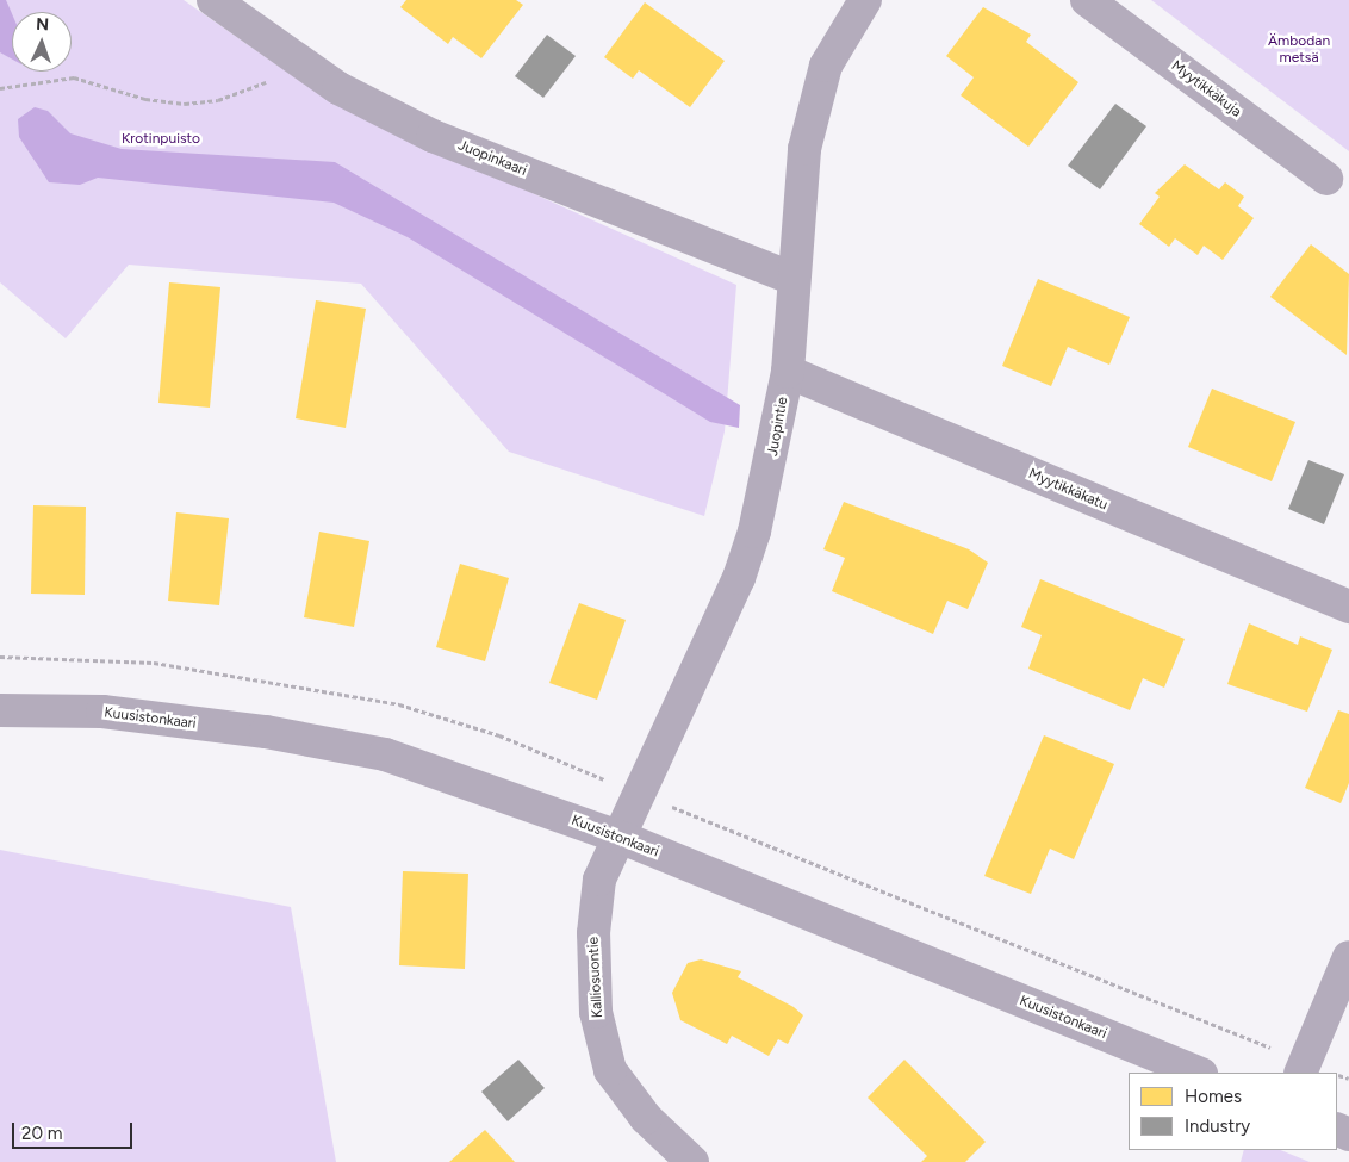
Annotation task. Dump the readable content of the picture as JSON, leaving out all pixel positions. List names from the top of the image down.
{
  "streets": {
    "street": [
      "Myytikkäkuja",
      "Juopinkaari",
      "Juopintie",
      "Myytikkäkatu",
      "Kuusistonkaari",
      "Kalliosuontie"
    ]
  },
  "crossings": [
    ["Juopinkaari", "Juopintie"],
    ["Juopintie", "Myytikkäkatu"],
    ["Juopintie", "Kuusistonkaari"],
    ["Juopintie", "Kalliosuontie"],
    ["Kuusistonkaari", "Kalliosuontie"]
  ],
  "parks": ["Ämbodan metsä", "Krotinpuisto"],
  "legend": ["Homes", "Industry"],
  "scale_bar": "20 m",
  "north": "top"
}
